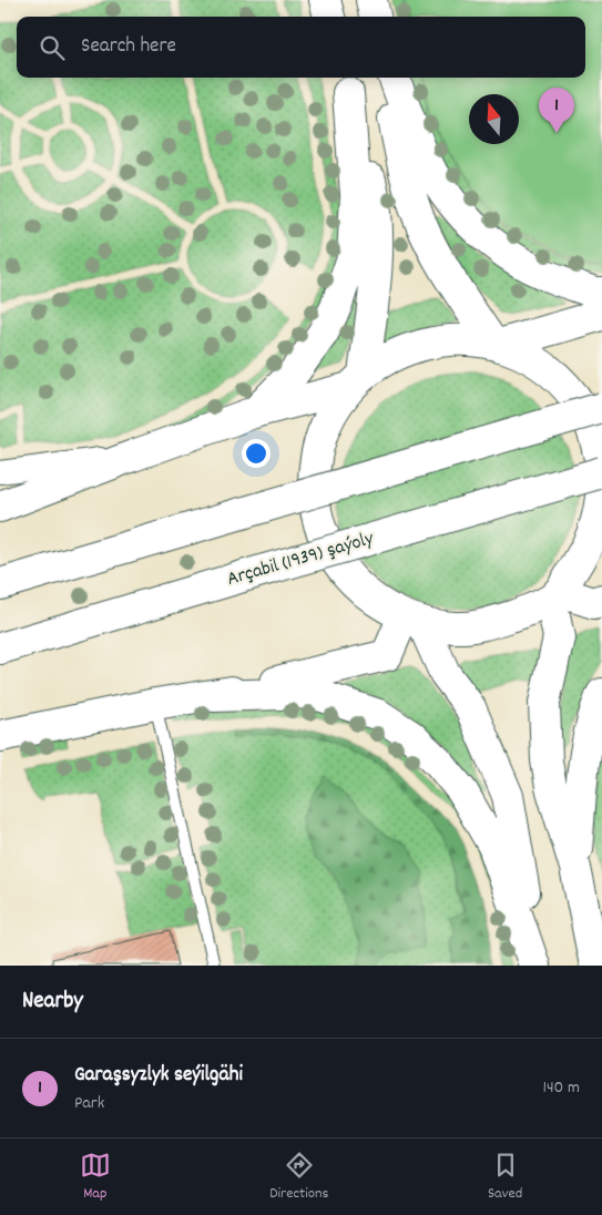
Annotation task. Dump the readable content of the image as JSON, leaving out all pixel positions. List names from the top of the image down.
{
  "streets": {
    "main road": ["Arçabil (1939) şaýoly"]
  },
  "north": "top",
  "page": {
    "search": "Search here",
    "pins": "1",
    "heading": "Nearby",
    "list": [
      {
        "mark": "1",
        "name": "Garaşsyzlyk seýilgähi",
        "note": "Park",
        "value": "140 m"
      }
    ],
    "nav": ["Map", "Directions", "Saved"]
  }
}
